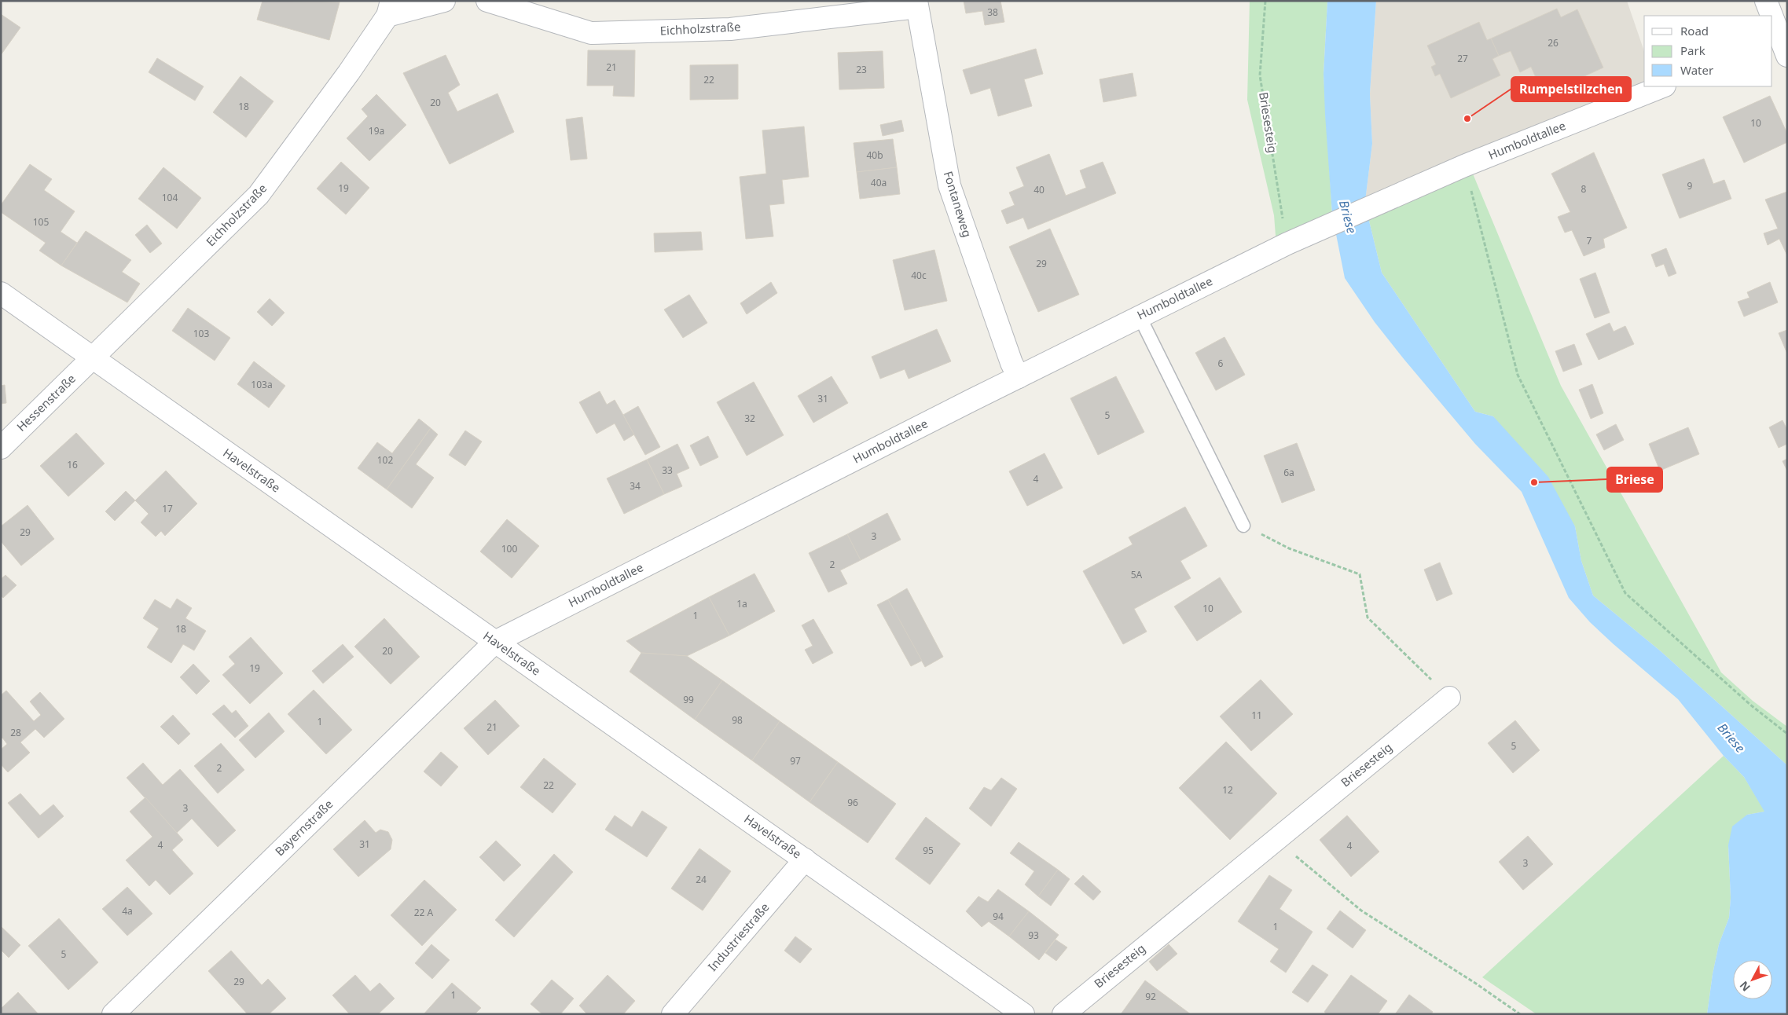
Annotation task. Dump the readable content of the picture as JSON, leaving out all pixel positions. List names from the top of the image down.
{
  "streets": {
    "street": [
      "Eichholzstraße",
      "Briesesteig",
      "Humboldtallee",
      "Fontaneweg",
      "Hessenstraße",
      "Havelstraße",
      "Bayernstraße",
      "Industriestraße"
    ]
  },
  "crossings": [
    ["Eichholzstraße", "Fontaneweg"],
    ["Eichholzstraße", "Hessenstraße"],
    ["Eichholzstraße", "Havelstraße"],
    ["Briesesteig", "Humboldtallee"],
    ["Humboldtallee", "Fontaneweg"],
    ["Humboldtallee", "Havelstraße"],
    ["Humboldtallee", "Bayernstraße"],
    ["Hessenstraße", "Havelstraße"],
    ["Havelstraße", "Bayernstraße"],
    ["Havelstraße", "Industriestraße"]
  ],
  "water": ["Briese"],
  "places": ["Rumpelstilzchen", "Briese"],
  "house_numbers": [
    "38",
    "26",
    "27",
    "21",
    "23",
    "22",
    "20",
    "18",
    "10",
    "19a",
    "40b",
    "40a",
    "9",
    "19",
    "8",
    "40",
    "104",
    "105",
    "7",
    "29",
    "40c",
    "103",
    "6",
    "103a",
    "31",
    "5",
    "32",
    "102",
    "16",
    "33",
    "6a",
    "4",
    "34",
    "17",
    "29",
    "3",
    "100",
    "2",
    "5A",
    "1a",
    "10",
    "1",
    "18",
    "20",
    "19",
    "99",
    "11",
    "98",
    "1",
    "21",
    "28",
    "5",
    "97",
    "2",
    "22",
    "12",
    "96",
    "3",
    "31",
    "4",
    "4",
    "95",
    "3",
    "24",
    "4a",
    "22 A",
    "94",
    "1",
    "93",
    "5",
    "29",
    "1",
    "92"
  ],
  "legend": ["Road", "Park", "Water"],
  "north": "bottom left"
}
